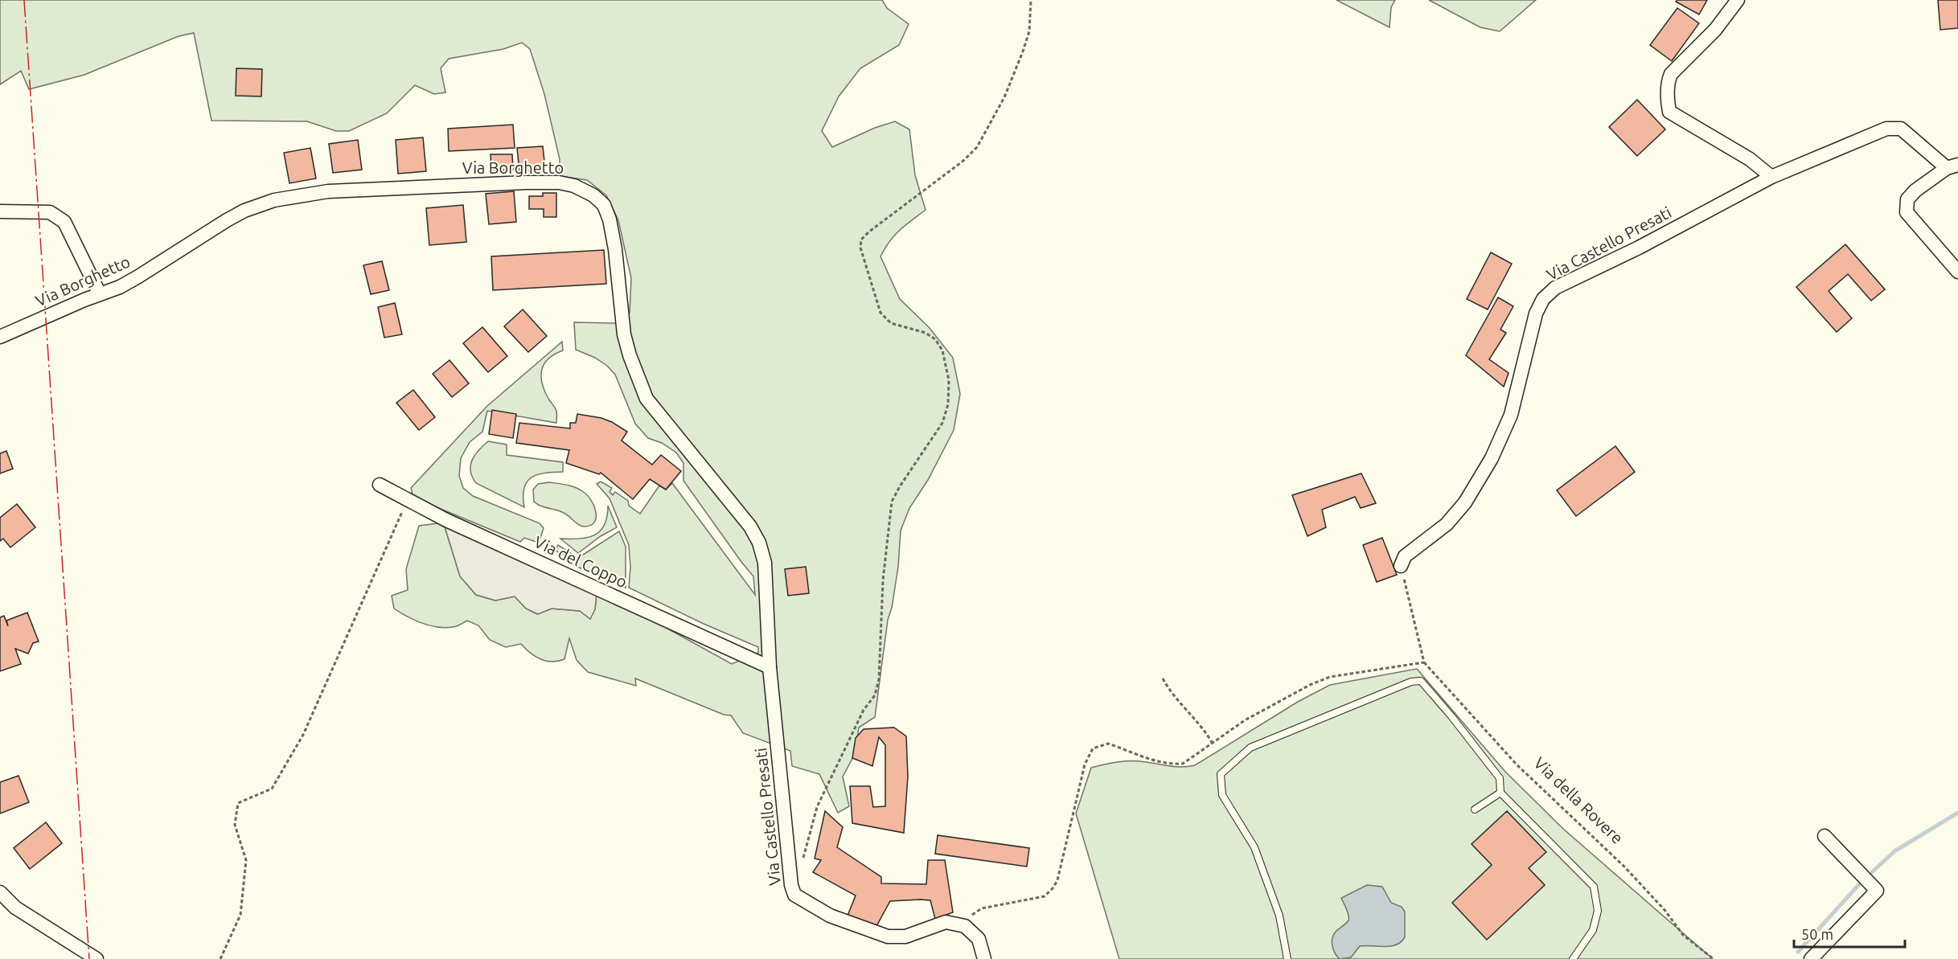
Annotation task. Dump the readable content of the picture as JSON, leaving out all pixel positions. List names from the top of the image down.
{
  "streets": {
    "street": ["Via Borghetto", "Via Castello Presati", "Via del Coppo"],
    "path": ["Via della Rovere"]
  },
  "crossings": [
    ["Via Borghetto", "Via Castello Presati"],
    ["Via Borghetto", "Via del Coppo"],
    ["Via Castello Presati", "Via del Coppo"]
  ],
  "scale_bar": "50 m"
}
